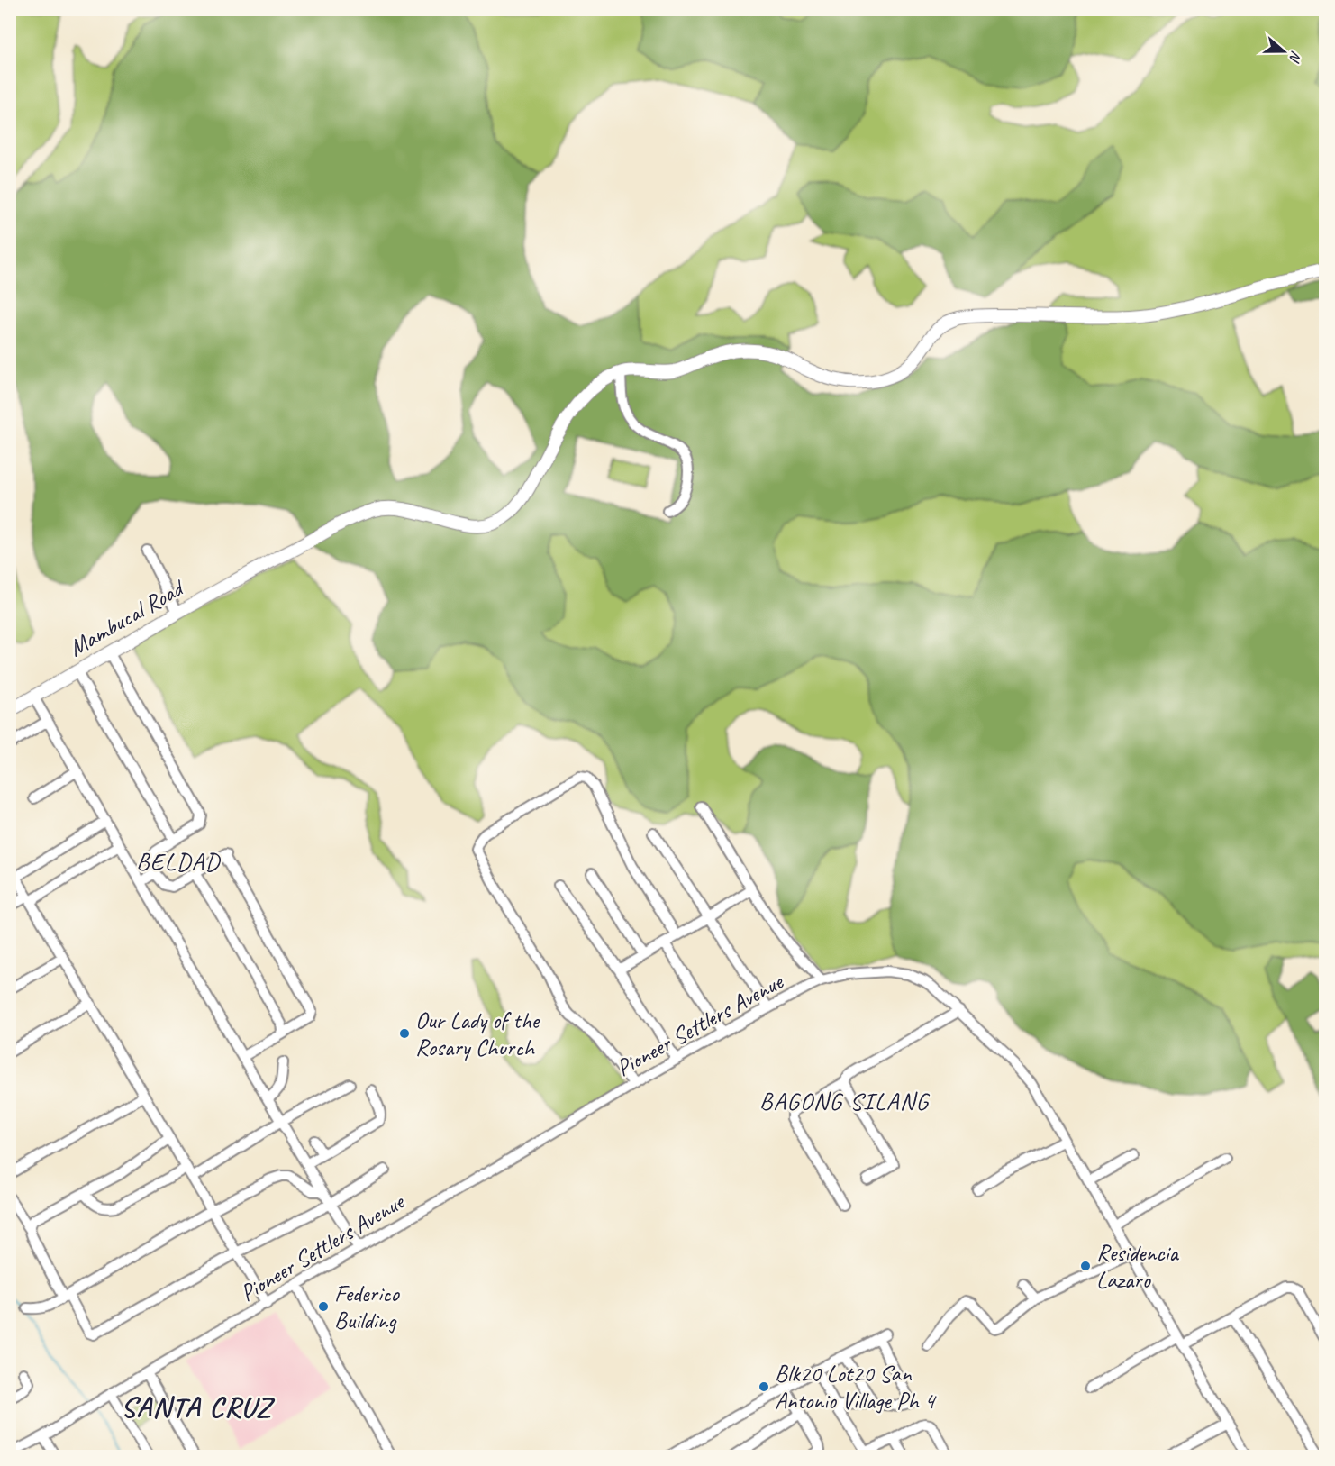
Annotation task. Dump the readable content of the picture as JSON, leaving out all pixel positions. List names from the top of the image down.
{
  "streets": {
    "main road": ["Mambucal Road"],
    "street": ["Pioneer Settlers Avenue"]
  },
  "districts": ["BELDAD", "BAGONG SILANG", "SANTA CRUZ"],
  "places": [
    "Our Lady of the Rosary Church",
    "Residencia Lazaro",
    "Federico Building",
    "Blk20 Lot20 San Antonio Village Ph 4"
  ],
  "north": "right"
}
